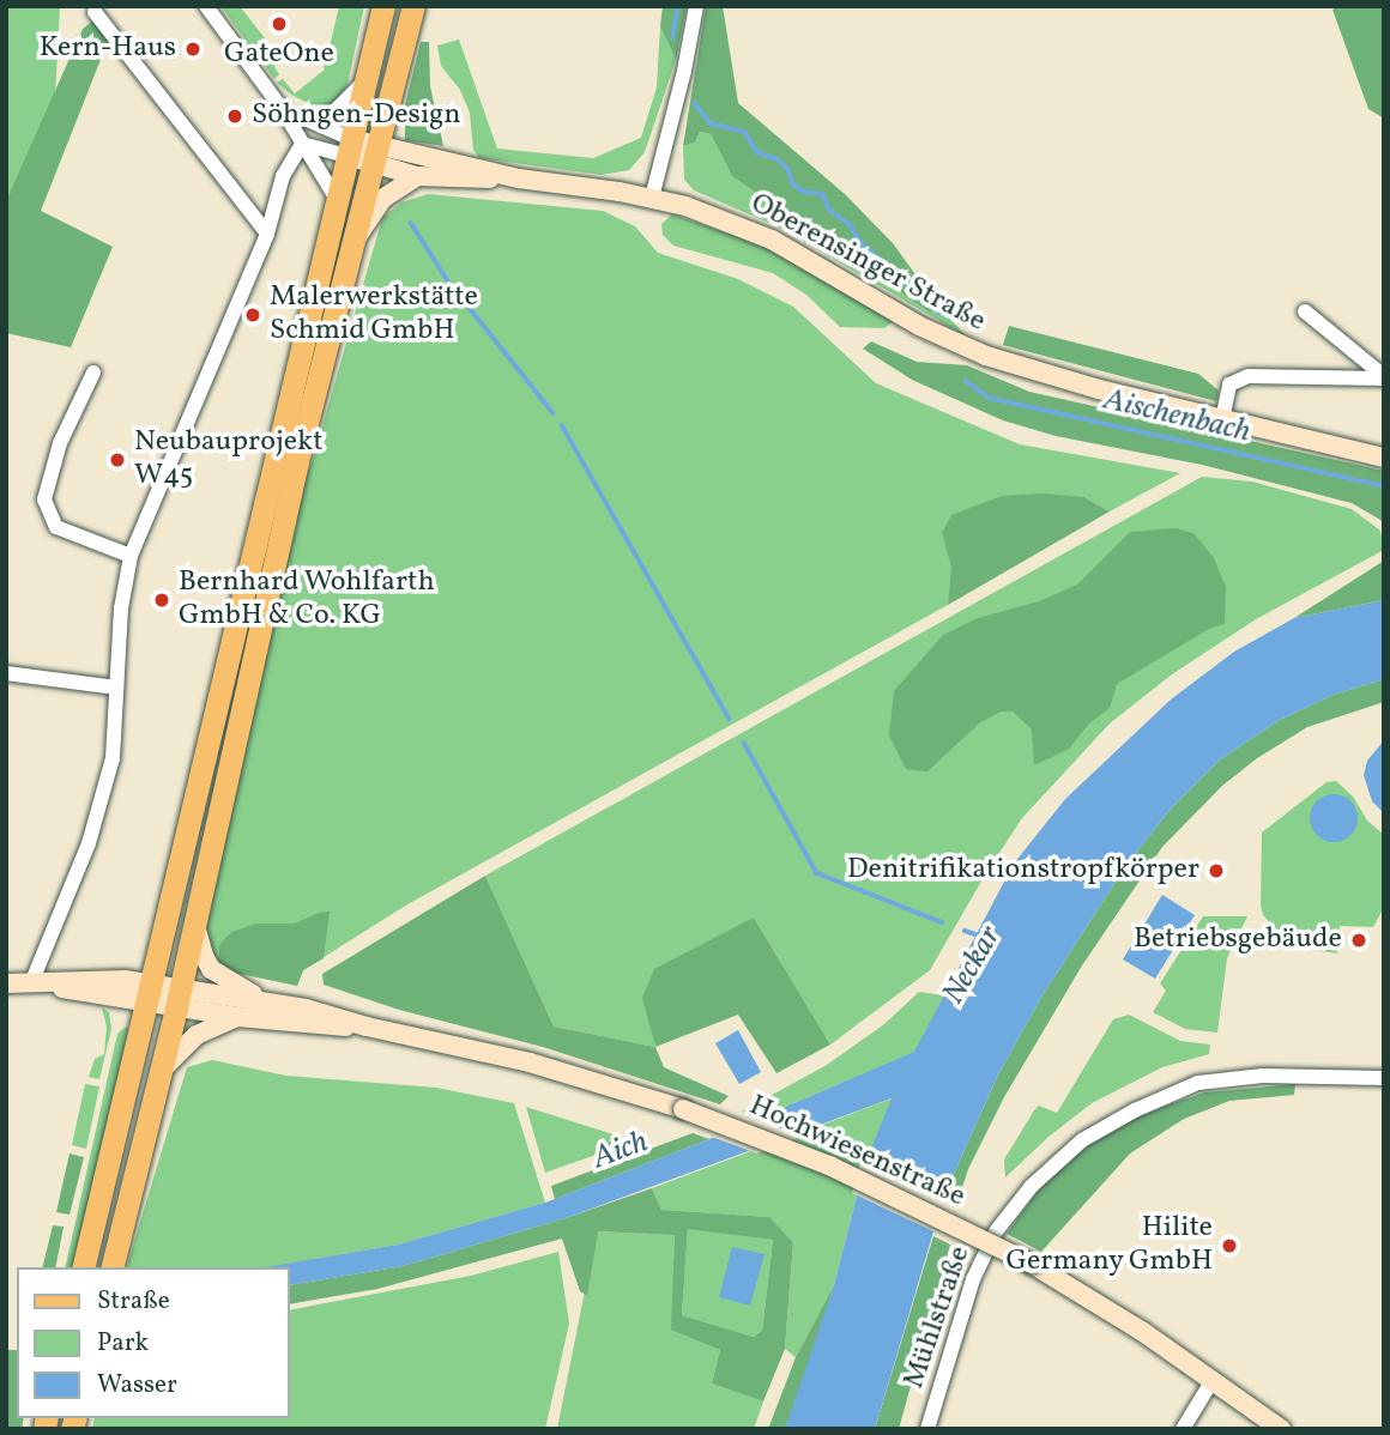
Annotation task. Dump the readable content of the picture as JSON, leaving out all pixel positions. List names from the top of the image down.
{
  "streets": {
    "street": ["Oberensinger Straße", "Hochwiesenstraße", "Mühlstraße"]
  },
  "water": ["Aischenbach", "Neckar", "Aich"],
  "places": [
    "GateOne",
    "Kern-Haus",
    "Söhngen-Design",
    "Malerwerkstätte Schmid GmbH",
    "Neubauprojekt W45",
    "Bernhard Wohlfarth GmbH & Co. KG",
    "Denitrifikationstropfkörper",
    "Betriebsgebäude",
    "Hilite Germany GmbH"
  ],
  "legend": ["Straße", "Park", "Wasser"]
}
